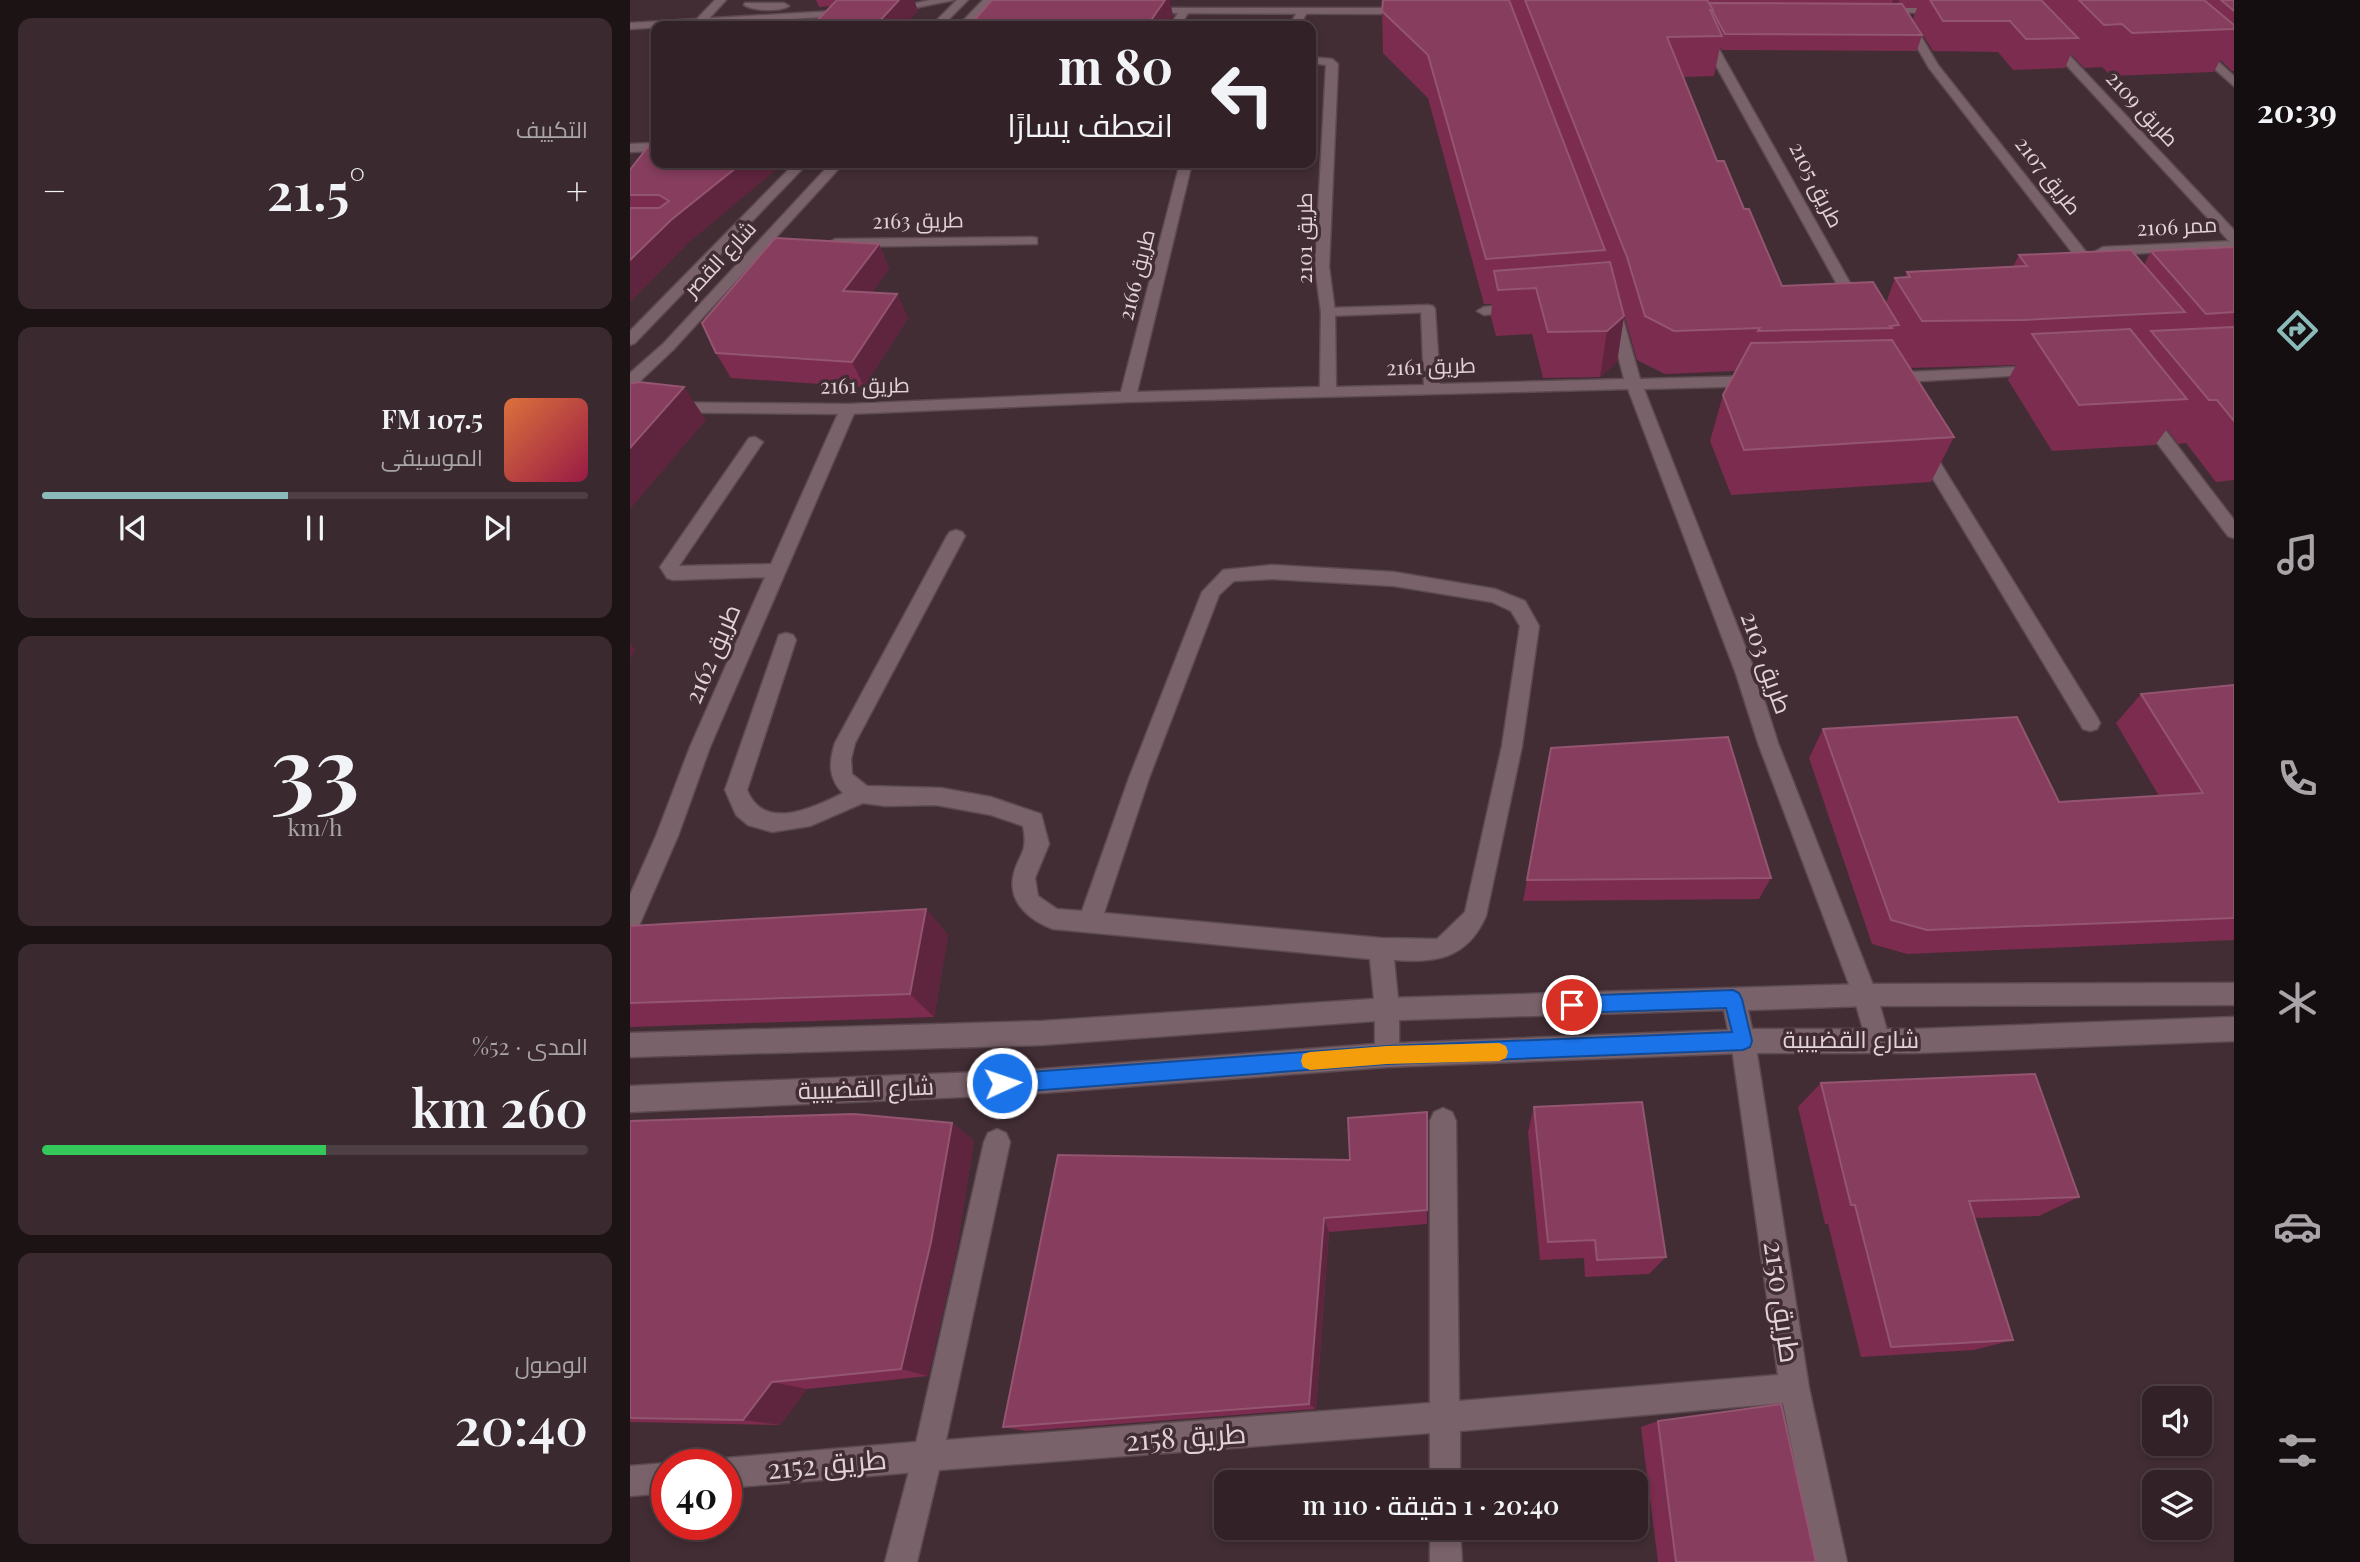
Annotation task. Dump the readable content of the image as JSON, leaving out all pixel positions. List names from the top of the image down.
{
  "streets": {
    "street": [
      "طريق 2109",
      "طريق 2107",
      "طريق 2105",
      "طريق 2163",
      "ممر 2106",
      "طريق 2101",
      "شارع القصر",
      "طريق 2166",
      "طريق 2161",
      "طريق 2162",
      "طريق 2103",
      "شارع القضيبية",
      "طريق 2150",
      "طريق 2158",
      "طريق 2152"
    ]
  },
  "crossings": [
    ["طريق 2107", "ممر 2106"],
    ["طريق 2101", "طريق 2161"],
    ["طريق 2166", "طريق 2161"],
    ["طريق 2161", "طريق 2162"],
    ["طريق 2161", "طريق 2103"],
    ["طريق 2103", "شارع القضيبية"],
    ["شارع القضيبية", "طريق 2150"],
    ["طريق 2150", "طريق 2158"],
    ["طريق 2158", "طريق 2152"]
  ],
  "page": {
    "tabs": "20:39",
    "tile": [
      "التكييف",
      ["33", "km/h"],
      ["المدى · 52%", "260 km"],
      ["الوصول", "20:40"]
    ],
    "turn": ["80 m", "انعطف يسارًا"],
    "heat": ["−", "21.5°", "+"],
    "song": ["107.5 FM", "الموسيقى"],
    "limit": "40",
    "trip": "20:40 · 1 دقيقة · 110 m"
  }
}
